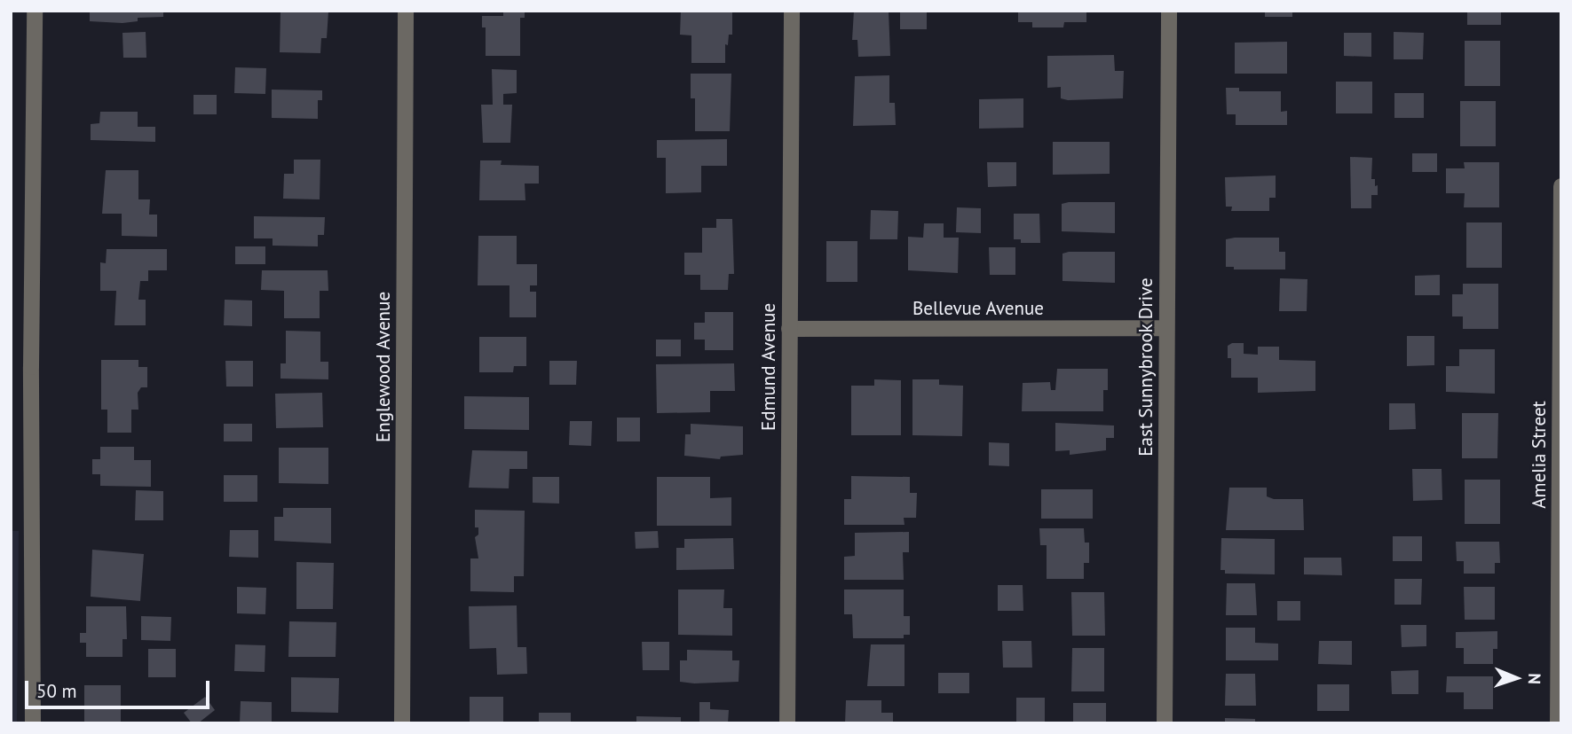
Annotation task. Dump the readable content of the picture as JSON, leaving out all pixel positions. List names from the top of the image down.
{
  "streets": {
    "street": [
      "Bellevue Avenue",
      "Englewood Avenue",
      "Edmund Avenue",
      "East Sunnybrook Drive",
      "Amelia Street"
    ]
  },
  "crossings": [
    ["Bellevue Avenue", "Edmund Avenue"],
    ["Bellevue Avenue", "East Sunnybrook Drive"]
  ],
  "scale_bar": "50 m",
  "north": "right"
}
